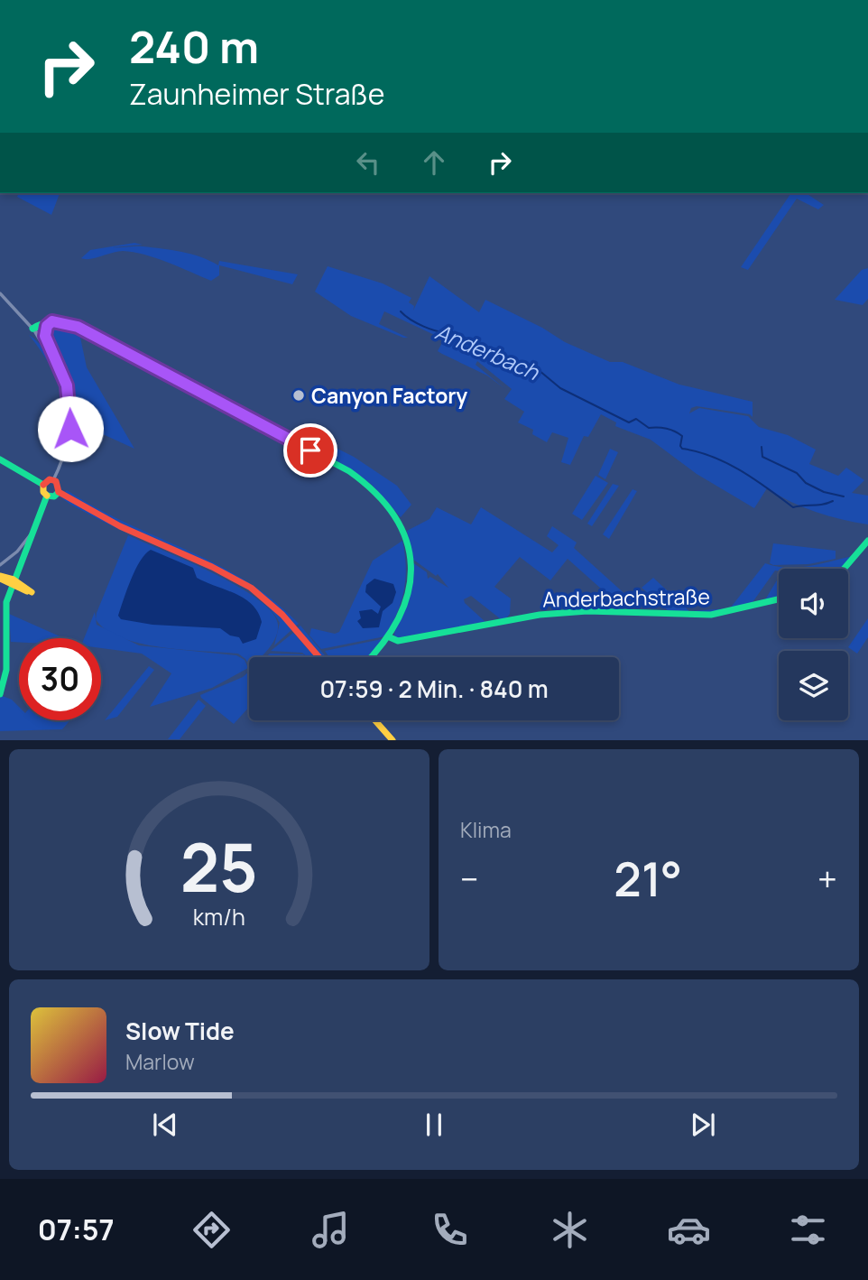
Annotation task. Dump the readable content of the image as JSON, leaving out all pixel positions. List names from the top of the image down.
{
  "streets": {
    "main road": ["Anderbachstraße"]
  },
  "water": ["Anderbach"],
  "places": ["Canyon Factory"],
  "page": {
    "turn": ["240 m", "Zaunheimer Straße"],
    "limit": "30",
    "trip": "07:59 · 2 Min. · 840 m",
    "tile": "Klima",
    "heat": ["−", "21°", "+"],
    "song": ["Slow Tide", "Marlow"],
    "tabs": "07:57",
    "gauge": ["25", "km/h"]
  }
}
